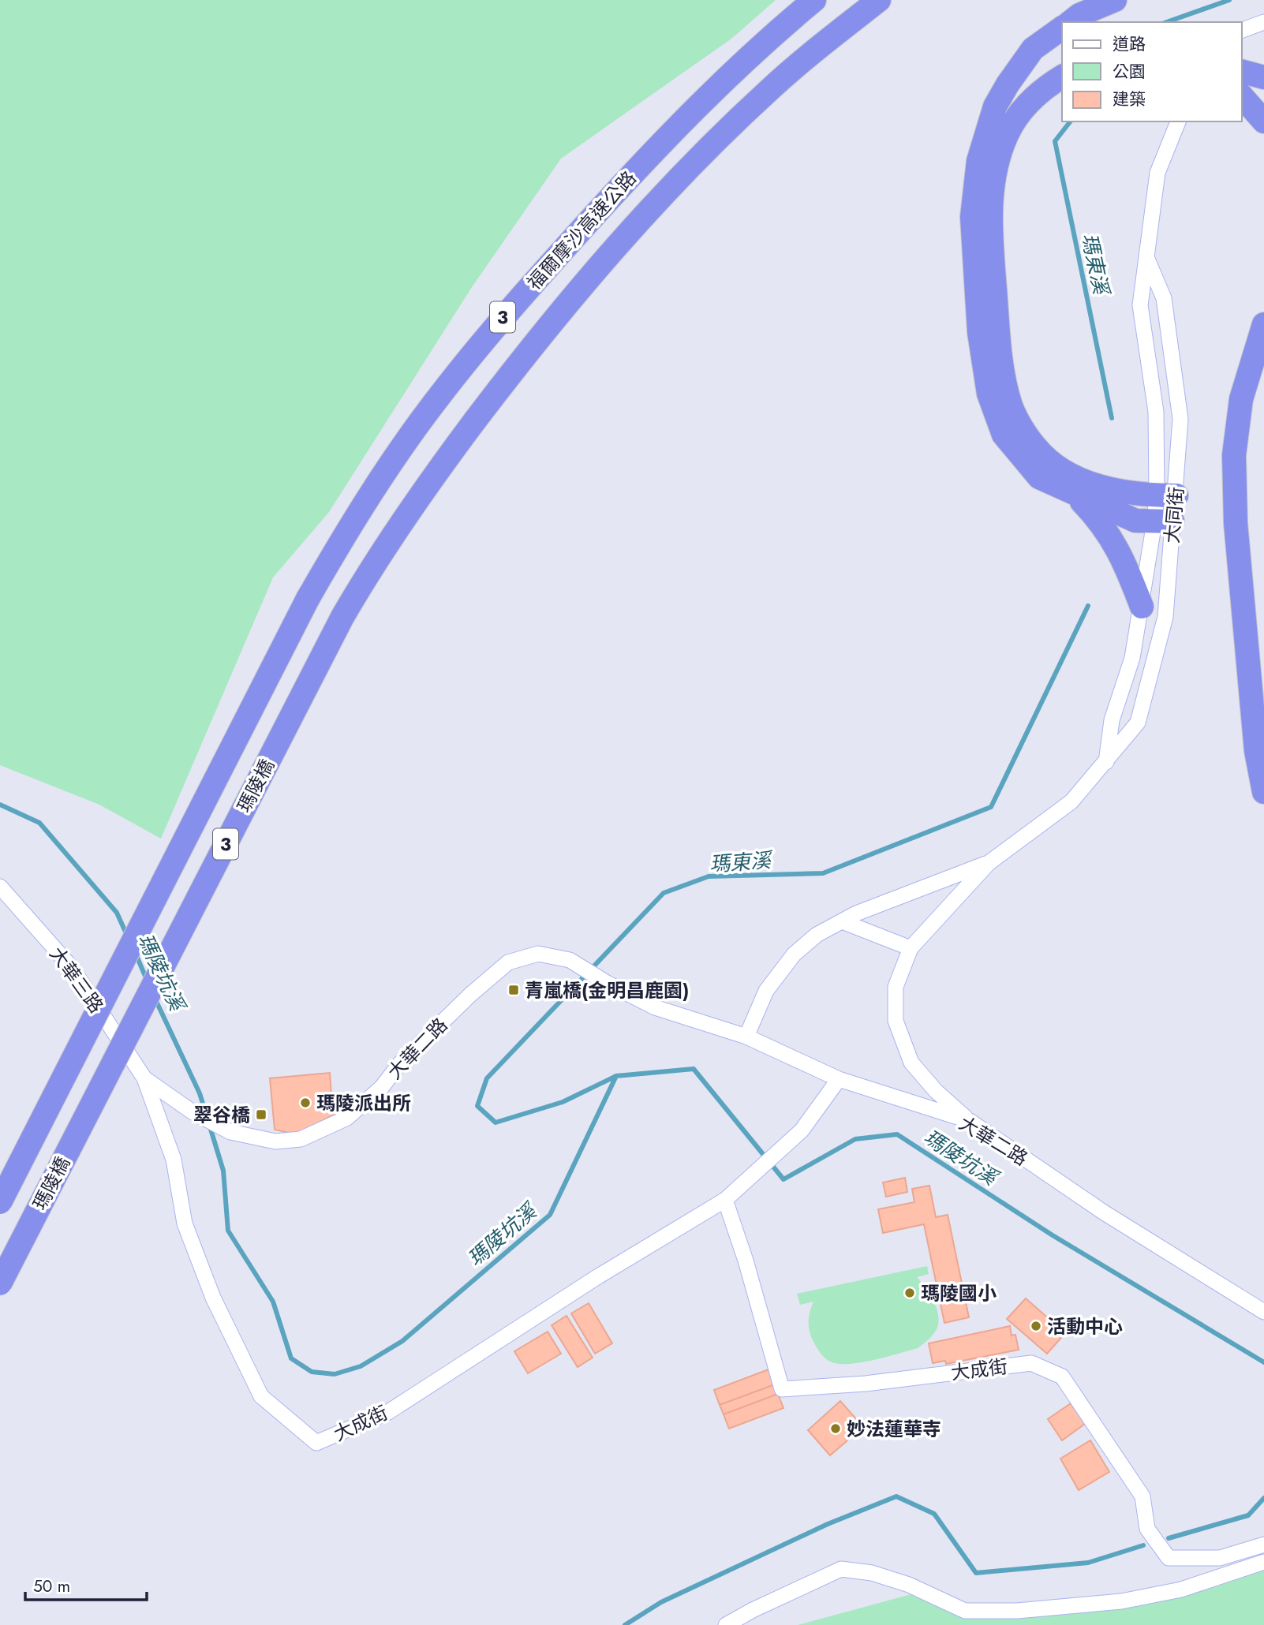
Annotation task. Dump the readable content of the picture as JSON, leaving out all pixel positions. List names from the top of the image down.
{
  "streets": {
    "highway": ["福爾摩沙高速公路", "3", "瑪陵橋"],
    "street": [
      "大同街",
      "大華三路",
      "大華二路",
      "大成街"
    ]
  },
  "crossings": [
    ["福爾摩沙高速公路", "瑪陵橋"],
    ["大華三路", "大華二路"],
    ["大華三路", "大成街"],
    ["大華二路", "大成街"]
  ],
  "water": ["瑪東溪", "瑪陵坑溪"],
  "places": {
    "transit": ["青嵐橋(金明昌鹿園)", "翠谷橋"],
    "other": [
      "瑪陵派出所",
      "瑪陵國小",
      "活動中心",
      "妙法蓮華寺"
    ]
  },
  "legend": ["道路", "公園", "建築"],
  "scale_bar": "50 m"
}
